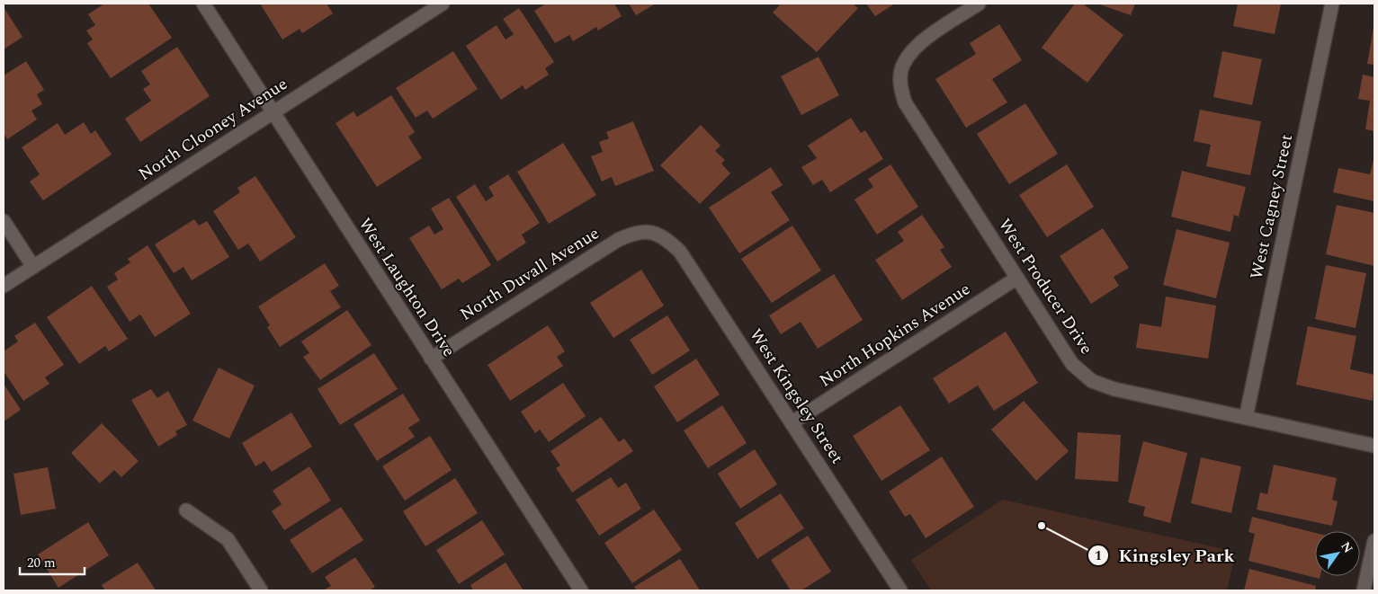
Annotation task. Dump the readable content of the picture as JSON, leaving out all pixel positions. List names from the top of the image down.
{
  "streets": {
    "street": [
      "North Clooney Avenue",
      "West Cagney Street",
      "North Duvall Avenue",
      "West Producer Drive",
      "West Laughton Drive",
      "North Hopkins Avenue",
      "West Kingsley Street"
    ]
  },
  "crossings": [
    ["North Clooney Avenue", "West Laughton Drive"],
    ["West Cagney Street", "West Producer Drive"],
    ["North Duvall Avenue", "West Laughton Drive"],
    ["North Duvall Avenue", "West Kingsley Street"],
    ["West Producer Drive", "North Hopkins Avenue"],
    ["North Hopkins Avenue", "West Kingsley Street"]
  ],
  "places": ["Kingsley Park"],
  "scale_bar": "20 m",
  "north": "top right"
}
